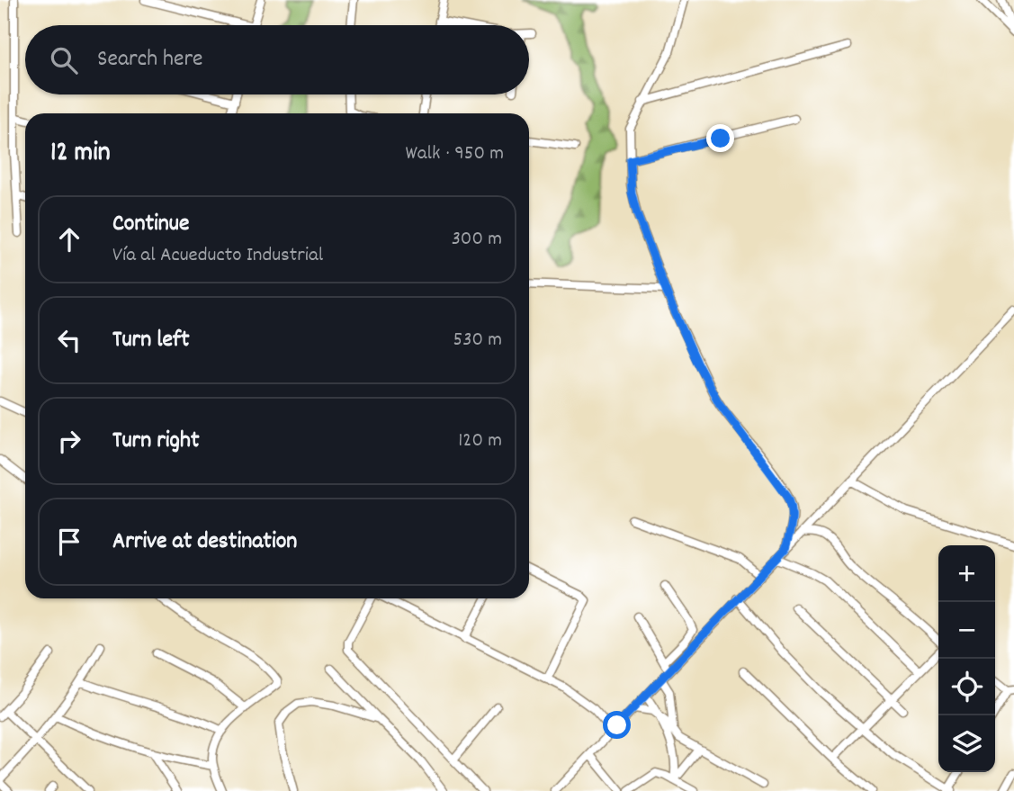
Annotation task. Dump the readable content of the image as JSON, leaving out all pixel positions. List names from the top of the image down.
{
  "page": {
    "search": "Search here",
    "heading": ["12 min", "Walk · 950 m"],
    "list": [
      ["Continue", "Vía al Acueducto Industrial", "300 m"],
      ["Turn left", "530 m"],
      ["Turn right", "120 m"],
      "Arrive at destination"
    ],
    "map_buttons": ["+", "−"]
  }
}
